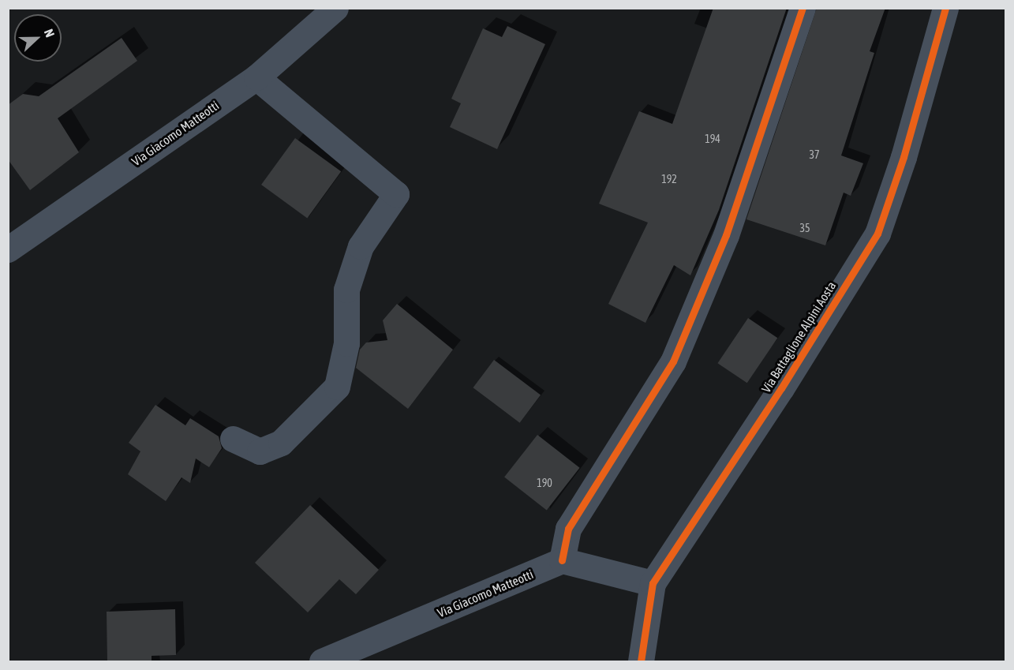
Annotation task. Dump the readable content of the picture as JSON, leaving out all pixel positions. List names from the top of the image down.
{
  "streets": {
    "street": ["Via Giacomo Matteotti", "Via Battaglione Alpini Aosta"]
  },
  "house_numbers": [
    "194",
    "37",
    "192",
    "35",
    "190"
  ],
  "north": "right"
}
